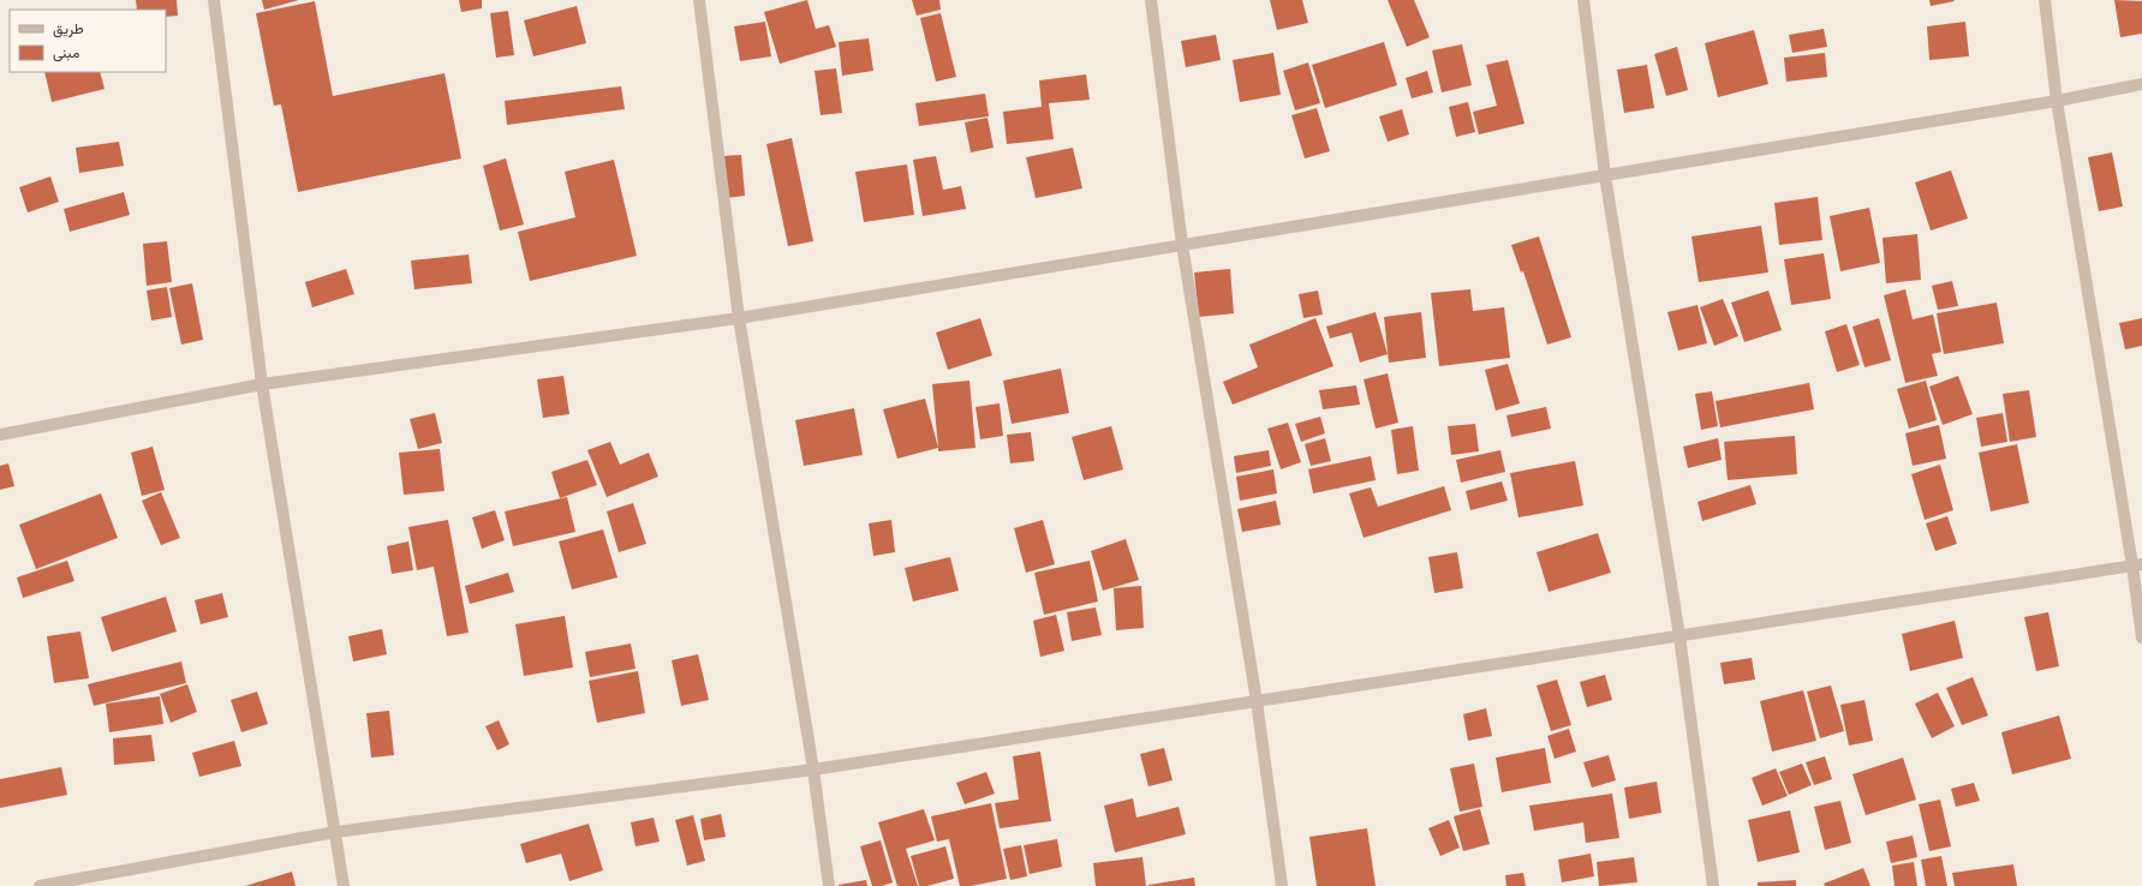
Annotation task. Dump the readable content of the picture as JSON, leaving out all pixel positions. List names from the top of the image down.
{
  "legend": ["طريق", "مبنى"]
}
